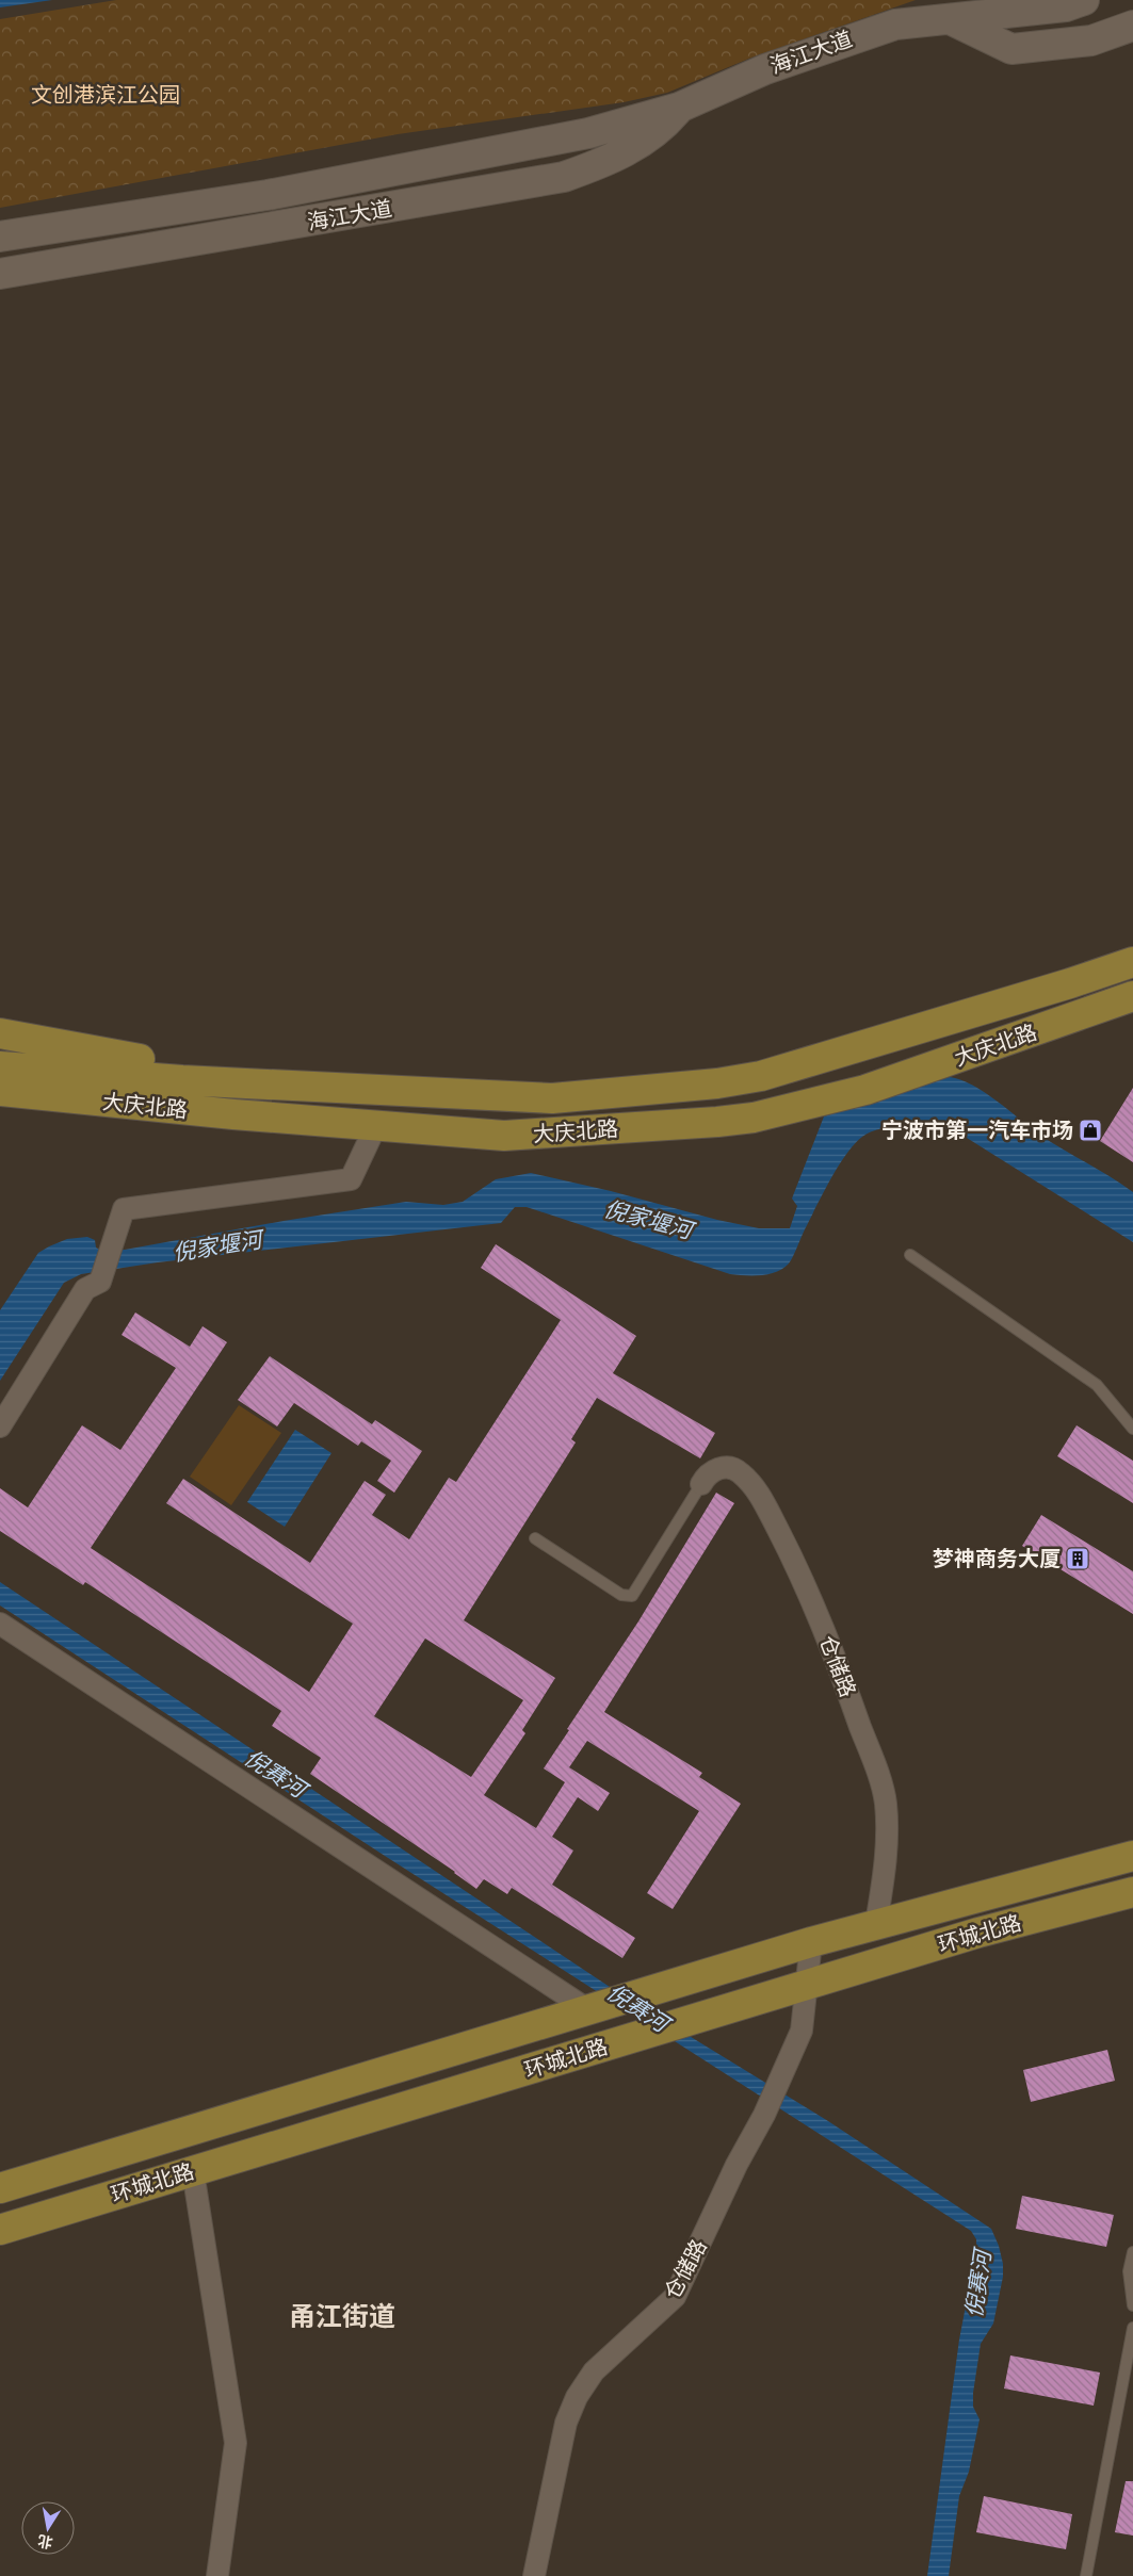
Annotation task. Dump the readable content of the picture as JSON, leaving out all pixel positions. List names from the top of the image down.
{
  "streets": {
    "main road": ["海江大道", "大庆北路", "环城北路"],
    "street": ["仓储路"]
  },
  "crossings": [
    ["仓储路", "环城北路"]
  ],
  "districts": ["甬江街道"],
  "water": ["倪家堰河", "倪赛河"],
  "parks": ["文创港滨江公园"],
  "places": {
    "shop": ["宁波市第一汽车市场"],
    "building": ["梦神商务大厦"]
  },
  "north": "bottom"
}
